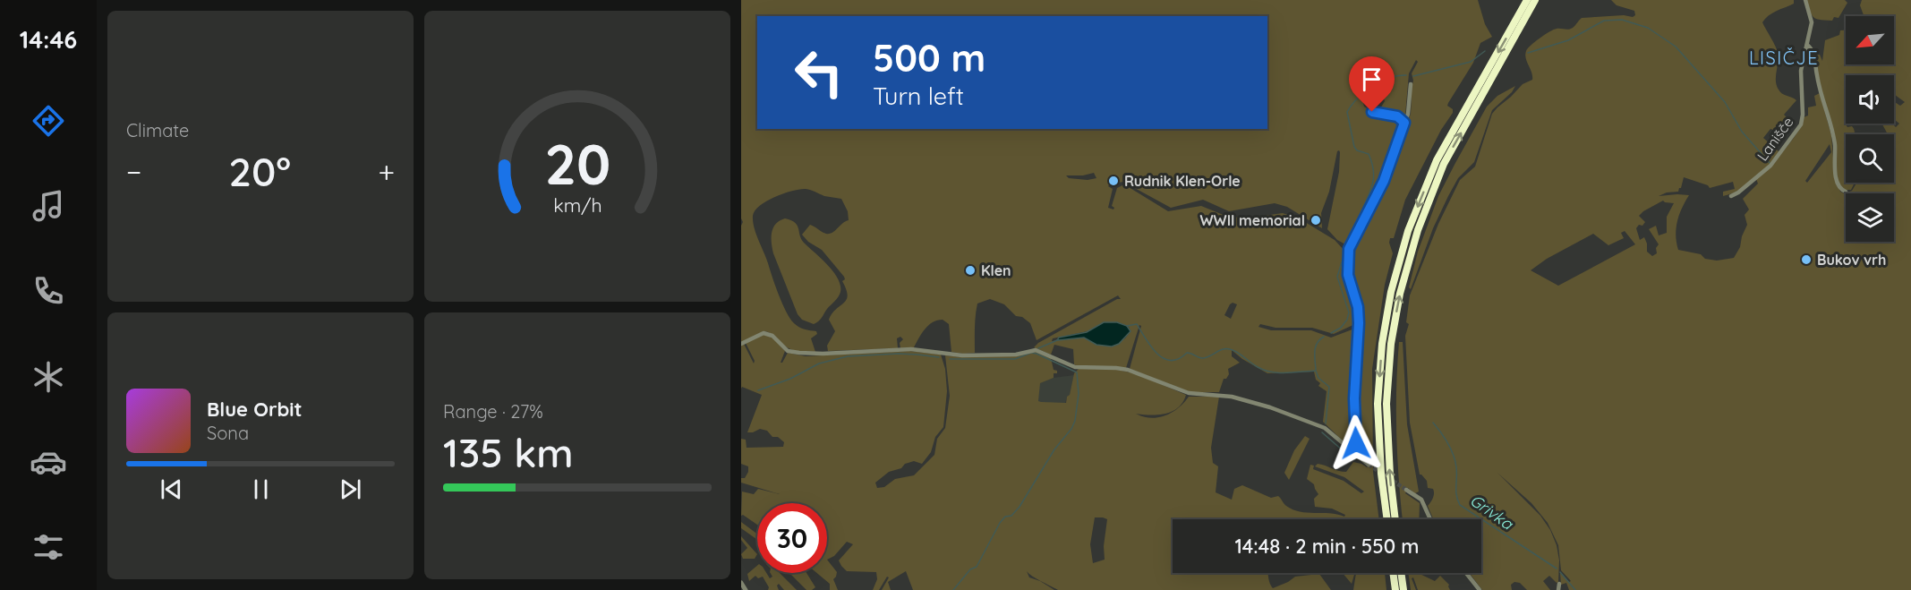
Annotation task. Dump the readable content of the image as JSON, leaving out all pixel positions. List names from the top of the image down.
{
  "streets": {
    "street": ["Lanišče"]
  },
  "districts": ["LISIČJE"],
  "water": ["Grivka"],
  "places": [
    "Rudnik Klen-Orle",
    "WWII memorial",
    "Bukov vrh",
    "Klen"
  ],
  "north": "bottom left",
  "page": {
    "tabs": "14:46",
    "tile": [
      "Climate",
      ["Range · 27%", "135 km"]
    ],
    "turn": ["500 m", "Turn left"],
    "heat": ["−", "20°", "+"],
    "song": ["Blue Orbit", "Sona"],
    "limit": "30",
    "trip": "14:48 · 2 min · 550 m",
    "gauge": ["20", "km/h"]
  }
}
